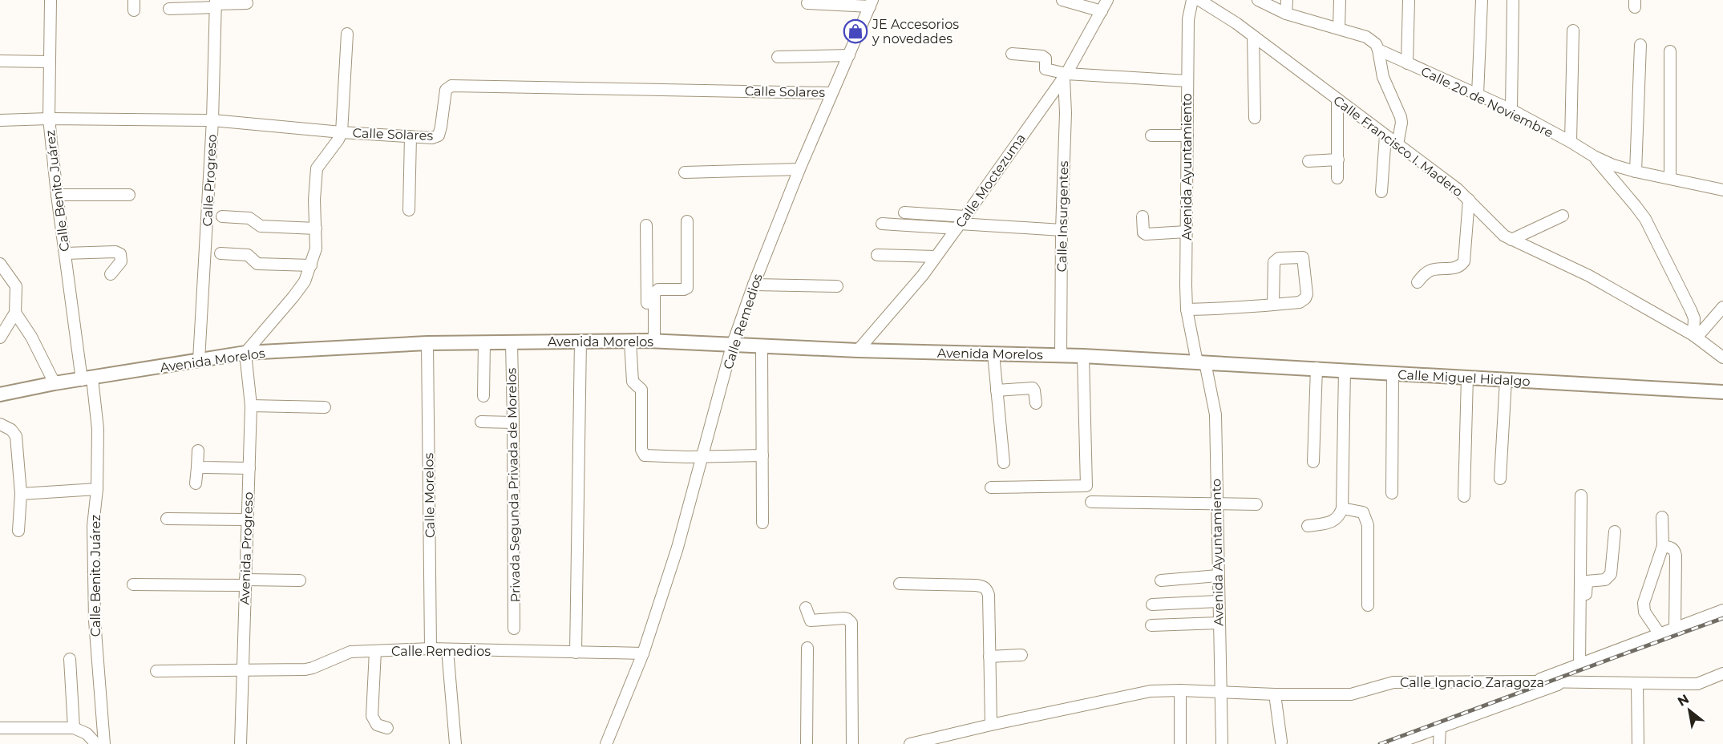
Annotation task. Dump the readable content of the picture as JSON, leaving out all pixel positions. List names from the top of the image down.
{
  "streets": {
    "street": [
      "Calle Solares",
      "Calle 20 de Noviembre",
      "Calle Francisco I. Madero",
      "Avenida Ayuntamiento",
      "Calle Progreso",
      "Calle Moctezuma",
      "Calle Benito Juárez",
      "Calle Insurgentes",
      "Calle Remedios",
      "Avenida Morelos",
      "Calle Miguel Hidalgo",
      "Privada Segunda Privada de Morelos",
      "Calle Morelos",
      "Avenida Progreso",
      "Calle Ignacio Zaragoza"
    ]
  },
  "crossings": [
    ["Calle Solares", "Calle Progreso"],
    ["Calle Solares", "Calle Benito Juárez"],
    ["Calle Solares", "Calle Remedios"],
    ["Avenida Ayuntamiento", "Avenida Morelos"],
    ["Avenida Ayuntamiento", "Calle Miguel Hidalgo"],
    ["Avenida Ayuntamiento", "Calle Ignacio Zaragoza"],
    ["Calle Progreso", "Avenida Morelos"],
    ["Calle Moctezuma", "Calle Insurgentes"],
    ["Calle Moctezuma", "Avenida Morelos"],
    ["Calle Benito Juárez", "Avenida Morelos"],
    ["Calle Insurgentes", "Avenida Morelos"],
    ["Calle Remedios", "Avenida Morelos"],
    ["Calle Remedios", "Calle Morelos"],
    ["Calle Remedios", "Avenida Progreso"],
    ["Avenida Morelos", "Calle Miguel Hidalgo"],
    ["Avenida Morelos", "Privada Segunda Privada de Morelos"],
    ["Avenida Morelos", "Calle Morelos"],
    ["Avenida Morelos", "Avenida Progreso"]
  ],
  "places": {
    "shop": ["JE Accesorios y novedades"]
  },
  "north": "top left"
}
